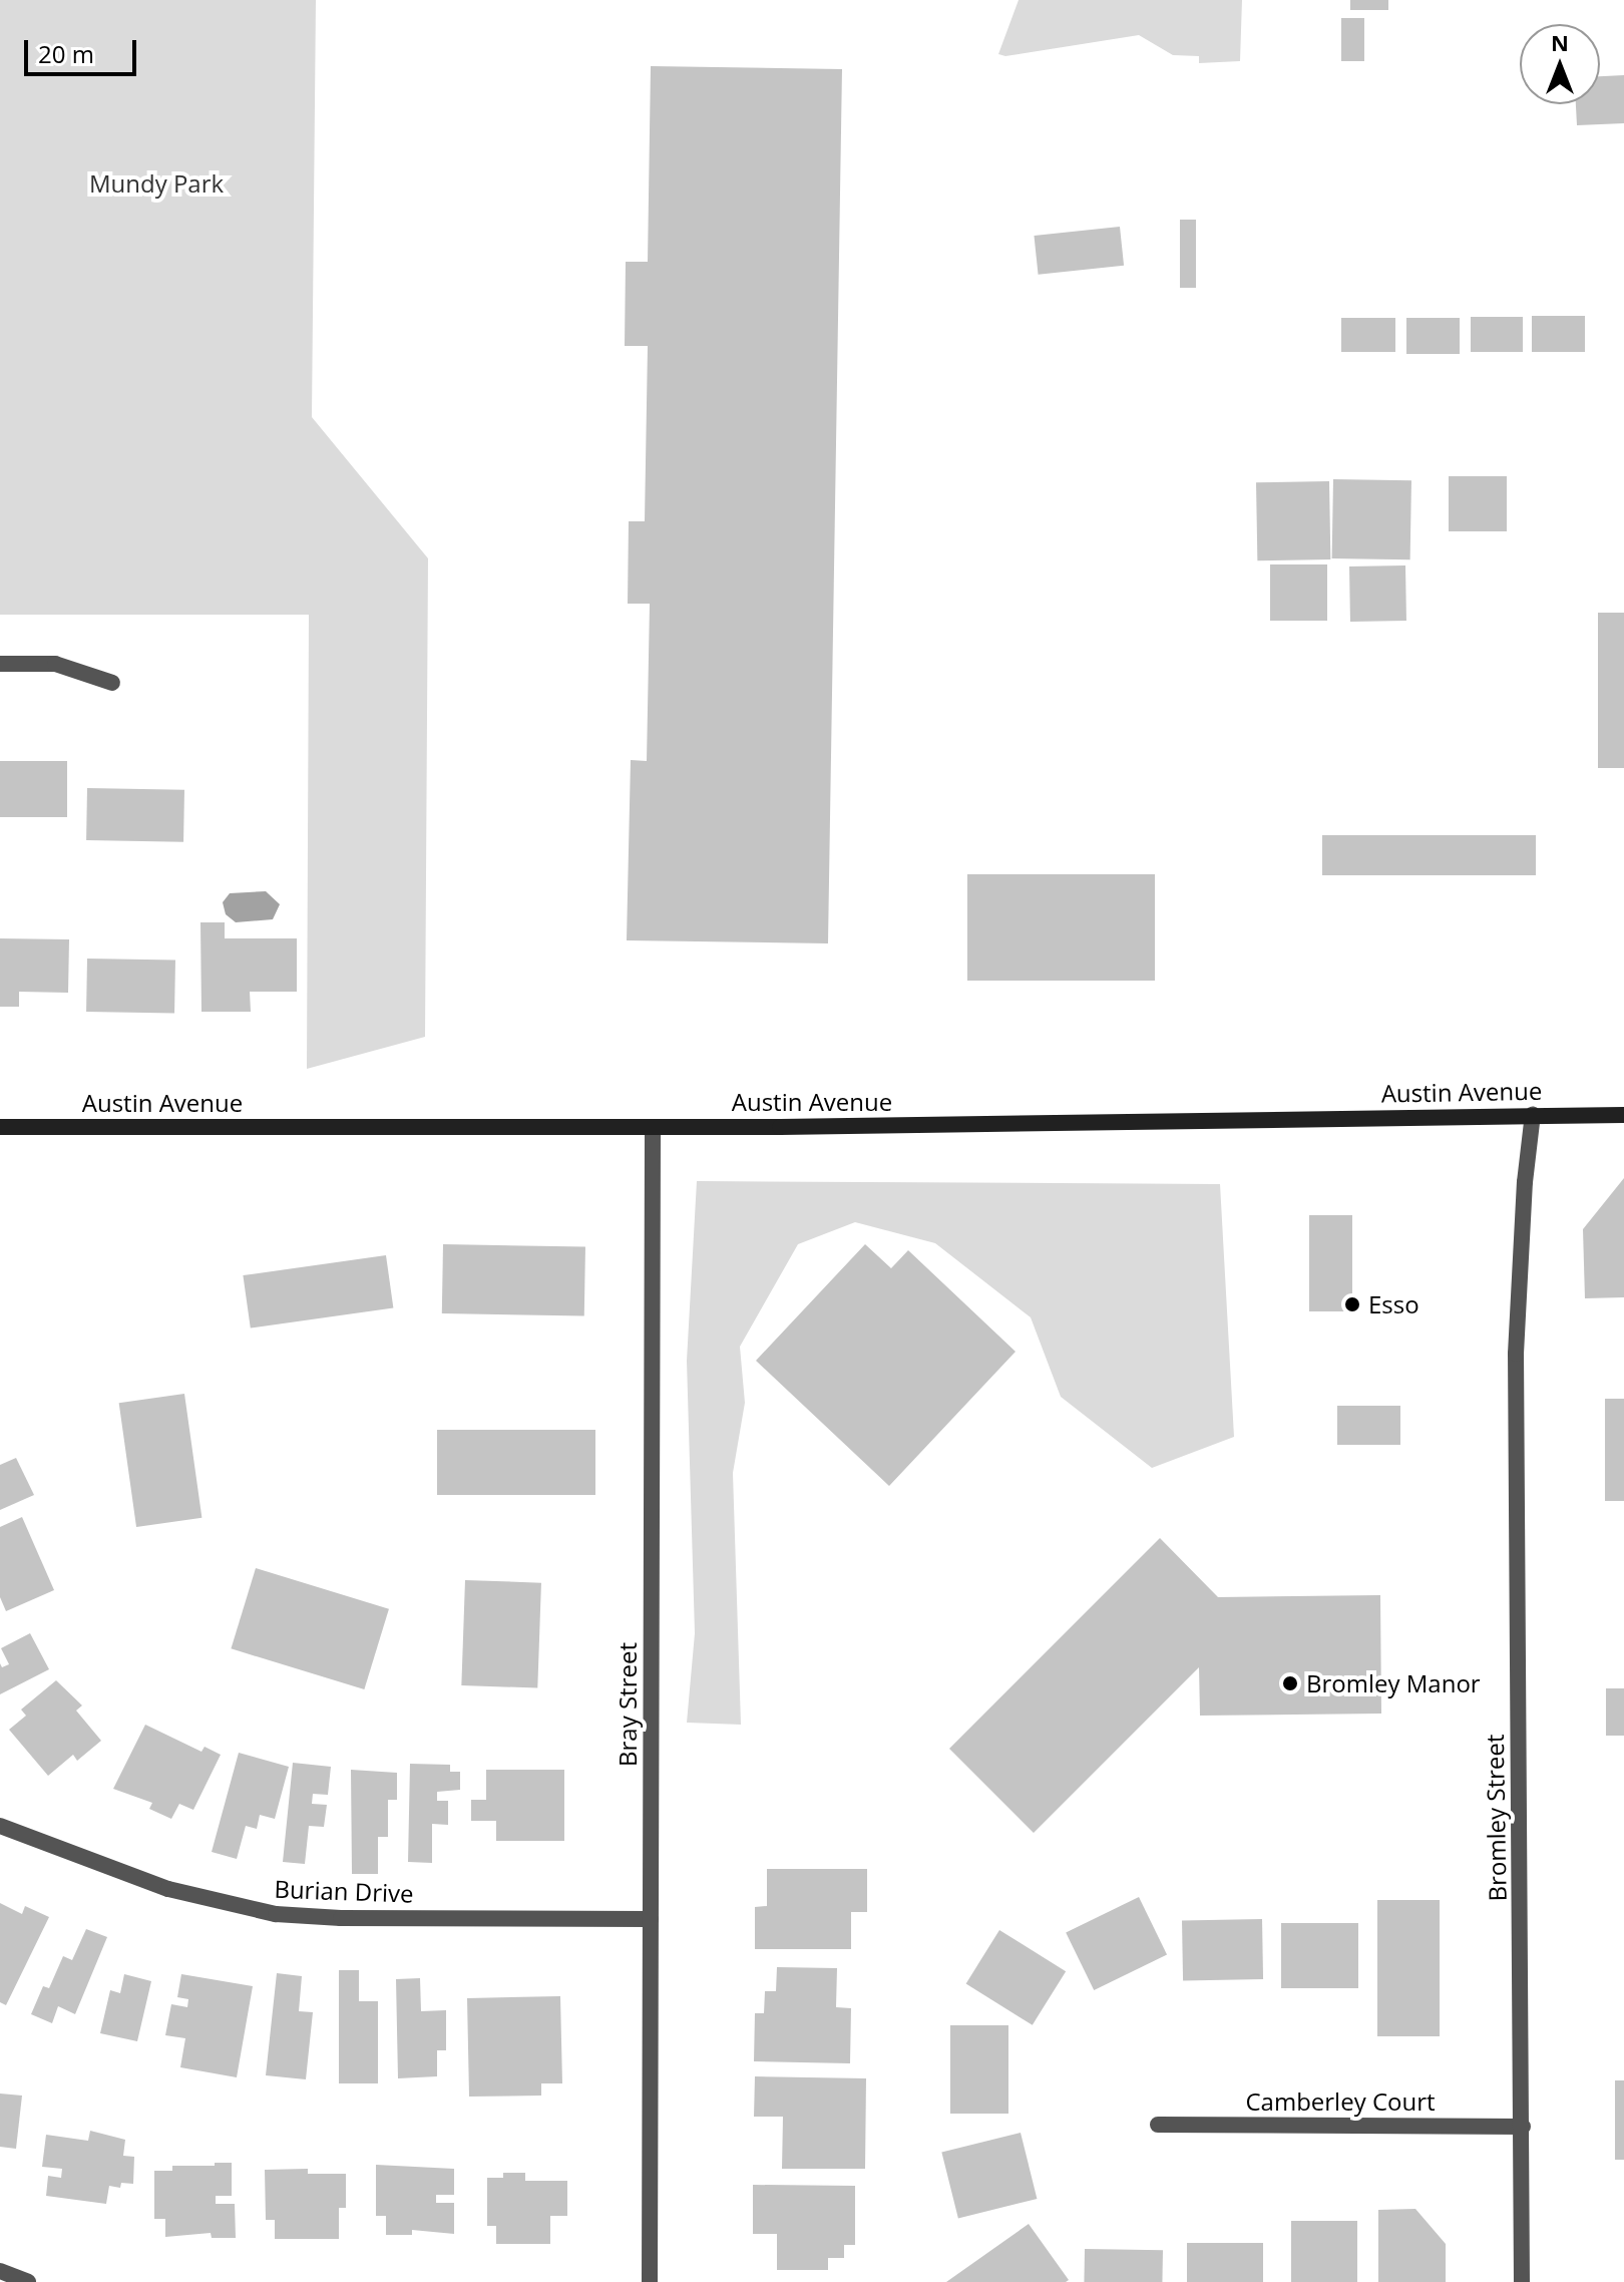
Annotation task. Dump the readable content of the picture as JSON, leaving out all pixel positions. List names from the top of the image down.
{
  "streets": {
    "main road": ["Austin Avenue"],
    "street": [
      "Bray Street",
      "Bromley Street",
      "Burian Drive",
      "Camberley Court"
    ]
  },
  "crossings": [
    ["Austin Avenue", "Bray Street"],
    ["Austin Avenue", "Bromley Street"],
    ["Bray Street", "Burian Drive"],
    ["Bromley Street", "Camberley Court"]
  ],
  "parks": ["Mundy Park"],
  "places": ["Esso", "Bromley Manor"],
  "scale_bar": "20 m",
  "north": "top"
}
